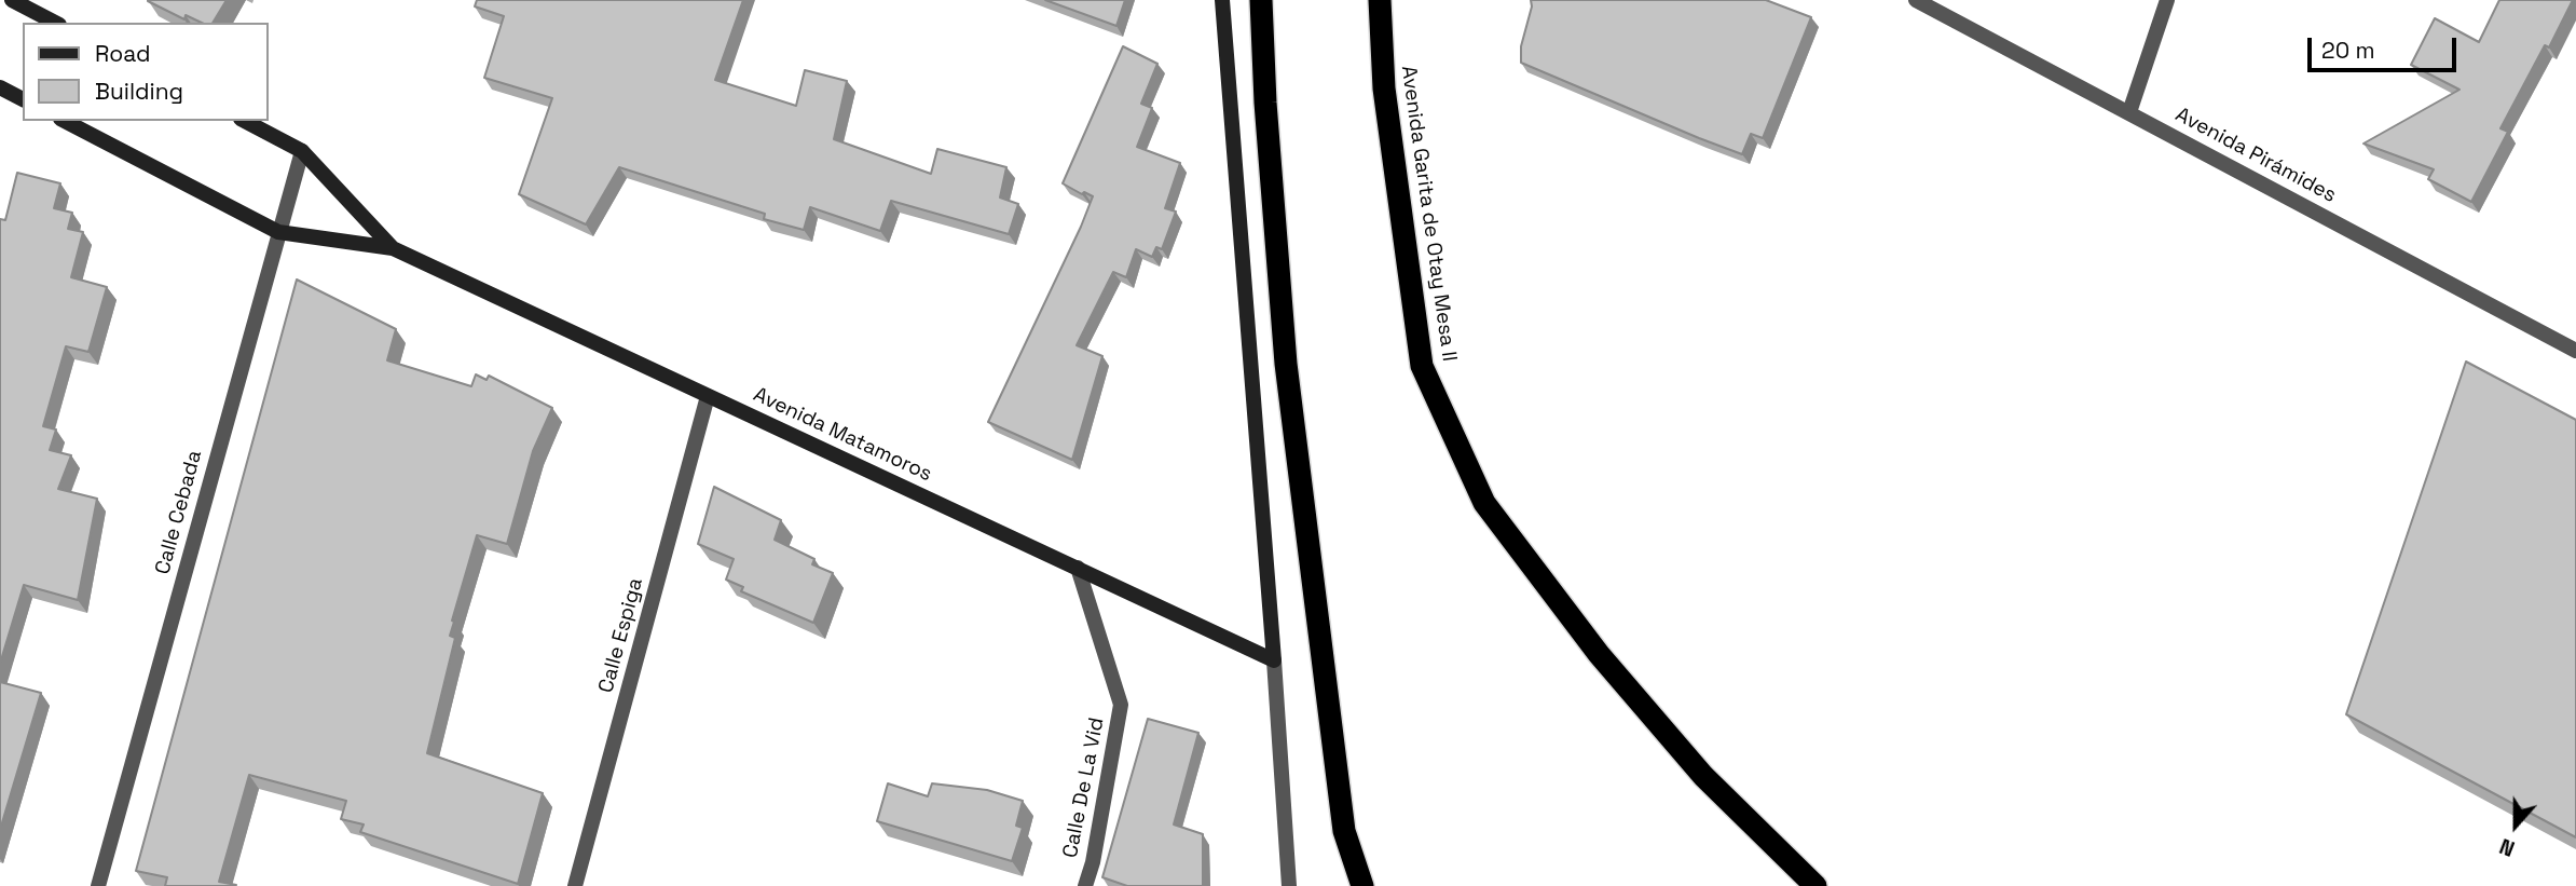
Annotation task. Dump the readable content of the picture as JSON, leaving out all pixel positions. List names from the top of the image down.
{
  "streets": {
    "highway": ["Avenida Garita de Otay Mesa II"],
    "street": [
      "Avenida Pirámides",
      "Avenida Matamoros",
      "Calle Cebada",
      "Calle Espiga",
      "Calle De La Vid"
    ]
  },
  "crossings": [
    ["Avenida Matamoros", "Calle Cebada"],
    ["Avenida Matamoros", "Calle Espiga"],
    ["Avenida Matamoros", "Calle De La Vid"]
  ],
  "legend": ["Road", "Building"],
  "scale_bar": "20 m",
  "north": "bottom"
}
